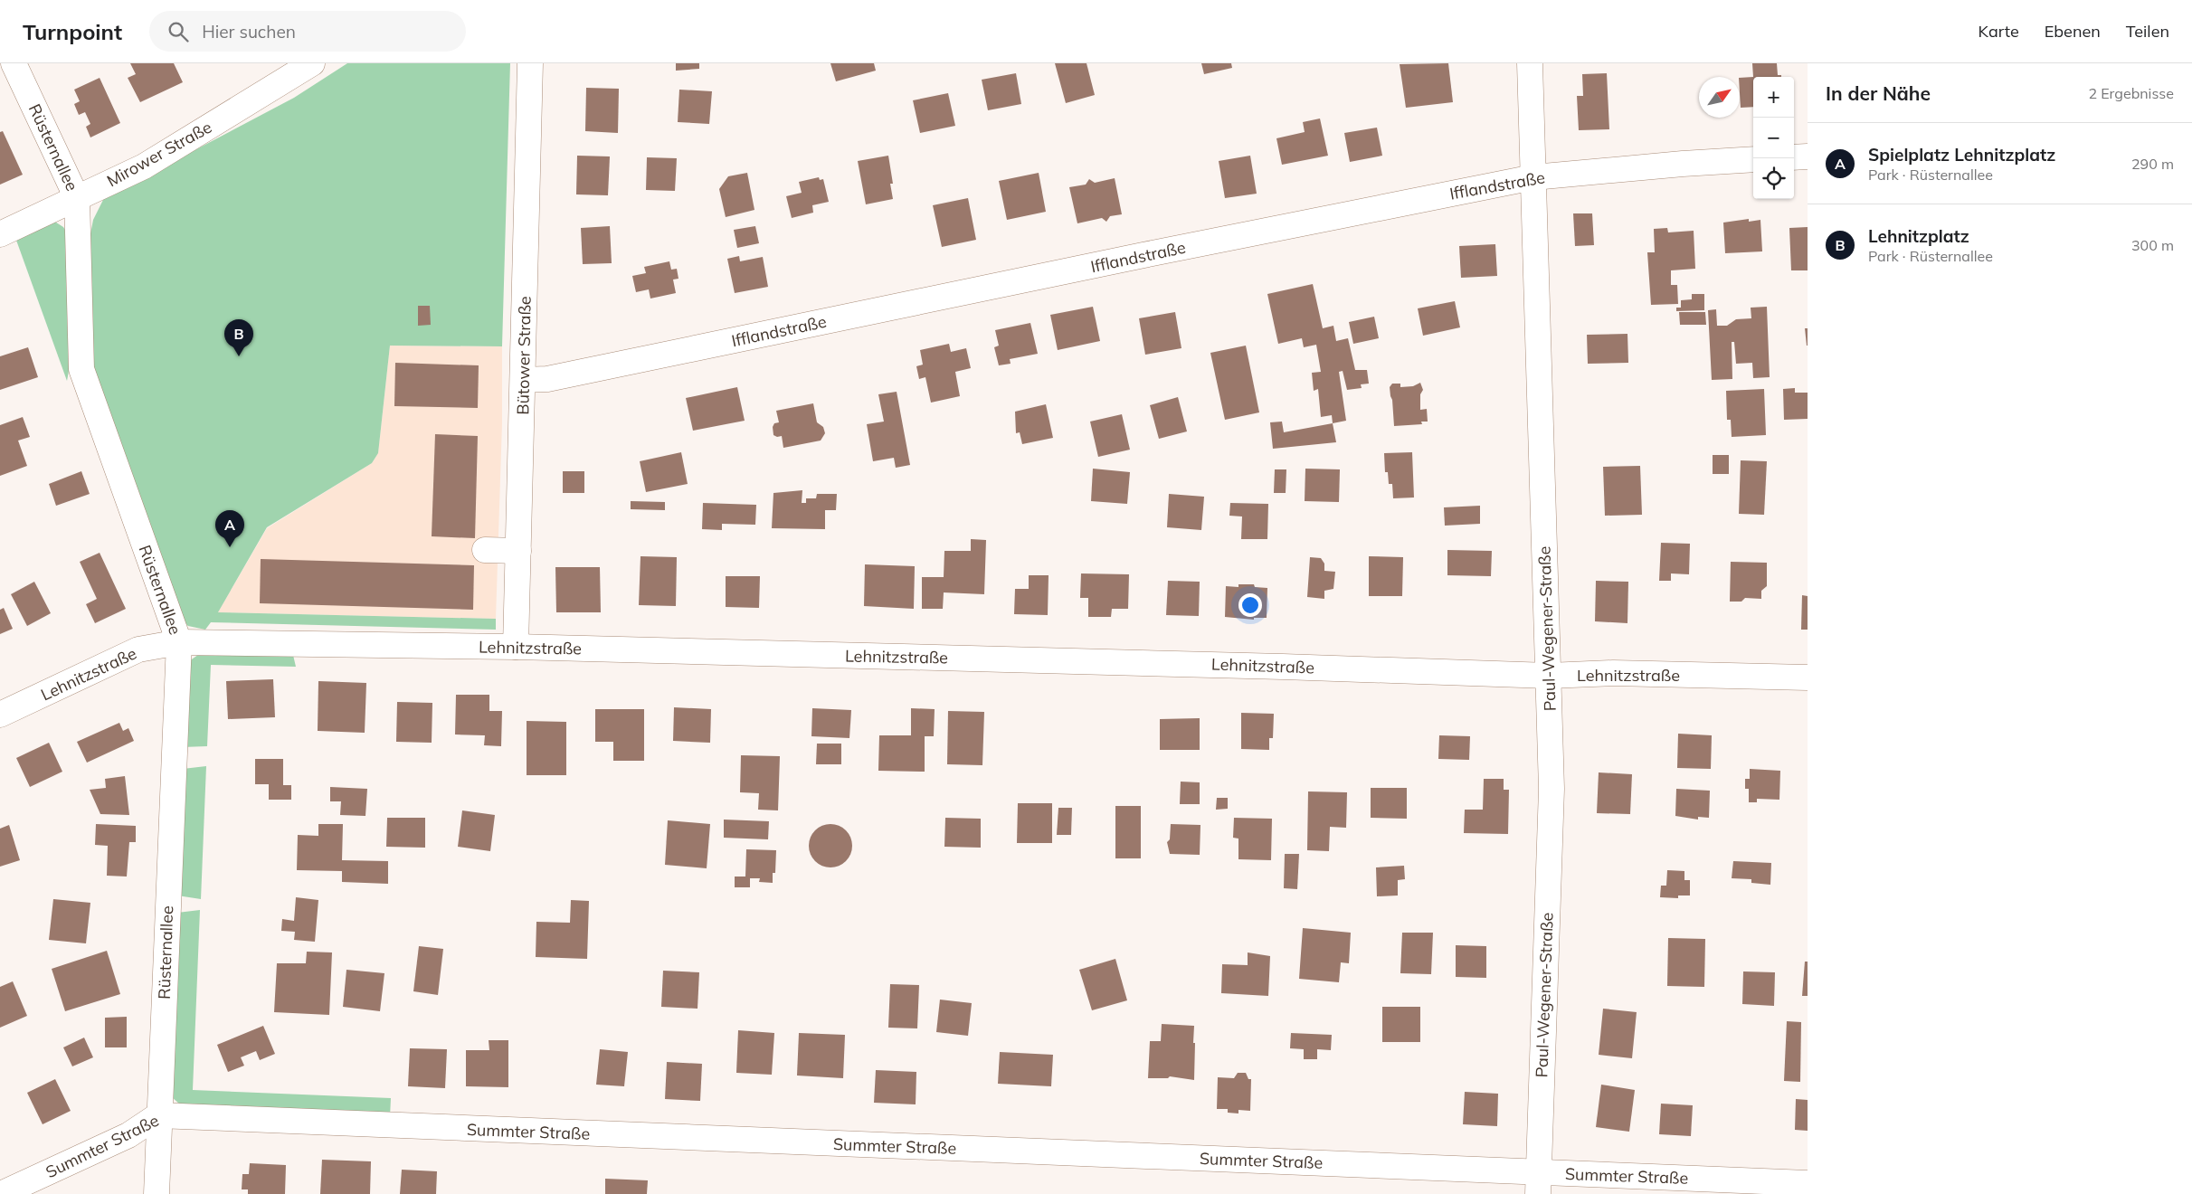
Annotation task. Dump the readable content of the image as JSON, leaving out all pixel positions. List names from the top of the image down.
{
  "streets": {
    "street": [
      "Rüsternallee",
      "Mirower Straße",
      "Ifflandstraße",
      "Bütower Straße",
      "Paul-Wegener-Straße",
      "Lehnitzstraße",
      "Summter Straße"
    ]
  },
  "crossings": [
    ["Rüsternallee", "Mirower Straße"],
    ["Rüsternallee", "Lehnitzstraße"],
    ["Rüsternallee", "Summter Straße"],
    ["Ifflandstraße", "Bütower Straße"],
    ["Ifflandstraße", "Paul-Wegener-Straße"],
    ["Bütower Straße", "Lehnitzstraße"],
    ["Paul-Wegener-Straße", "Lehnitzstraße"],
    ["Paul-Wegener-Straße", "Summter Straße"]
  ],
  "north": "top right",
  "page": {
    "header": "Turnpoint",
    "search": "Hier suchen",
    "nav": ["Karte", "Ebenen", "Teilen"],
    "heading": ["In der Nähe", "2 Ergebnisse"],
    "map_buttons": ["+", "−"],
    "list": [
      {
        "mark": "A",
        "name": "Spielplatz Lehnitzplatz",
        "note": "Park · Rüsternallee",
        "value": "290 m"
      },
      {
        "mark": "B",
        "name": "Lehnitzplatz",
        "note": "Park · Rüsternallee",
        "value": "300 m"
      }
    ],
    "pins": ["B", "A"]
  }
}
